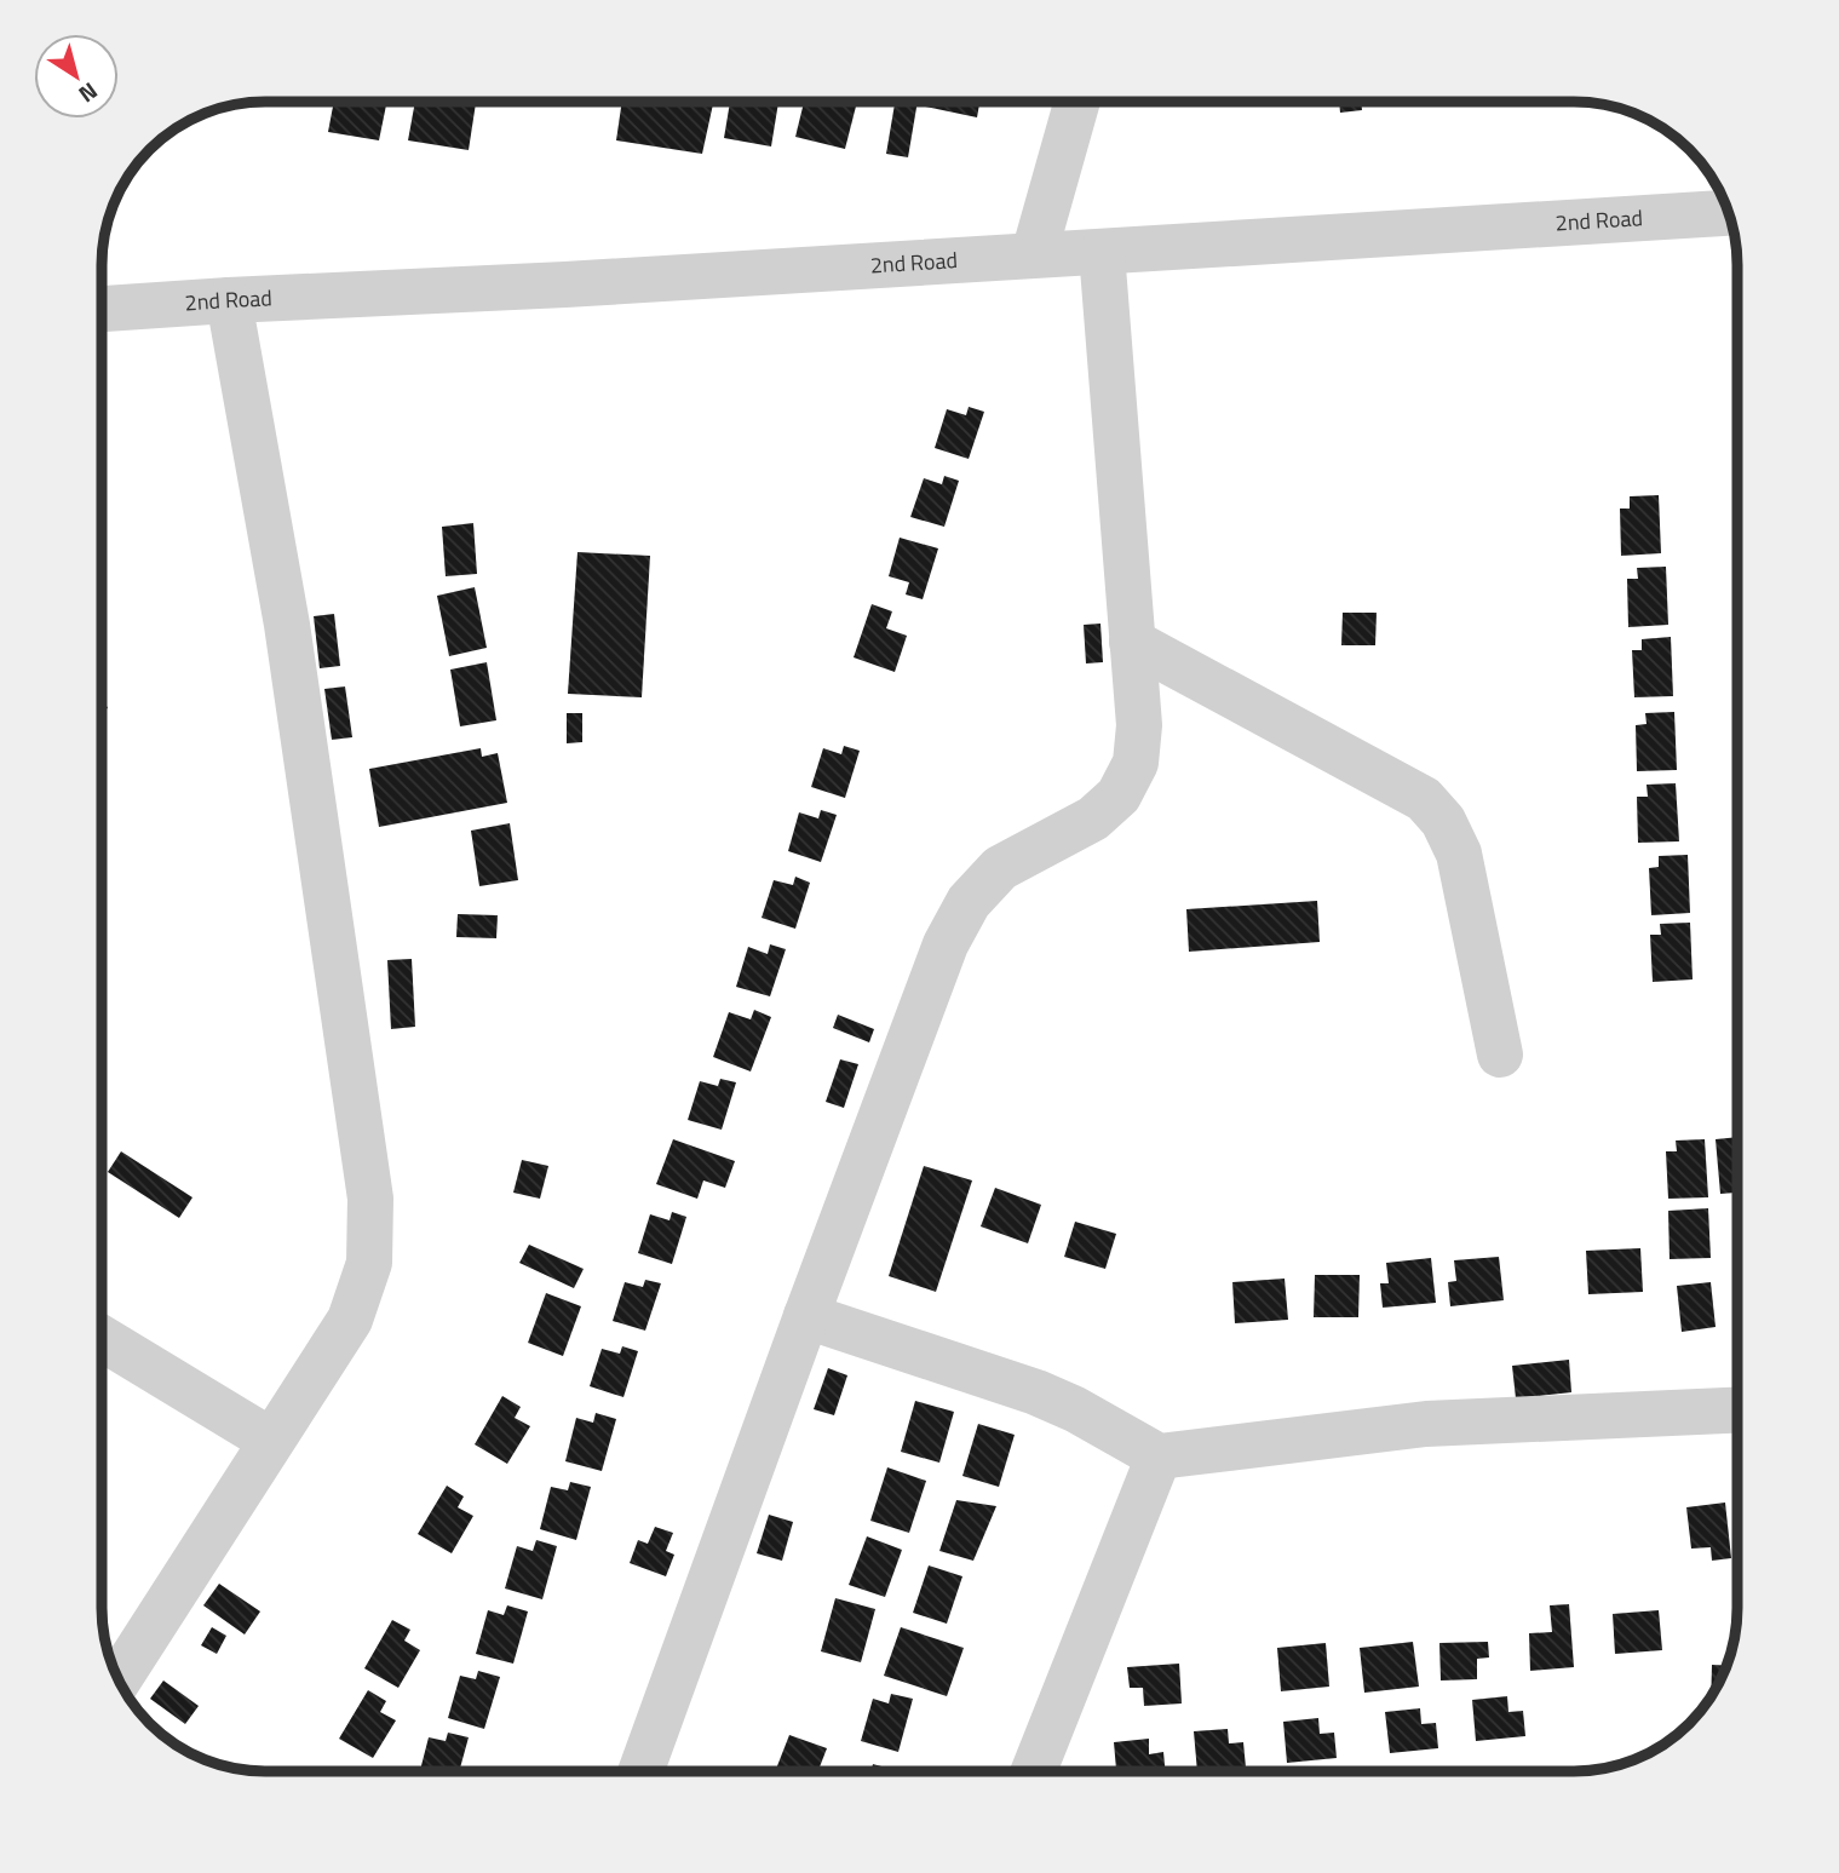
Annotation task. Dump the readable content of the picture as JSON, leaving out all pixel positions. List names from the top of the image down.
{
  "streets": {
    "street": ["2nd Road"]
  },
  "north": "bottom right"
}
